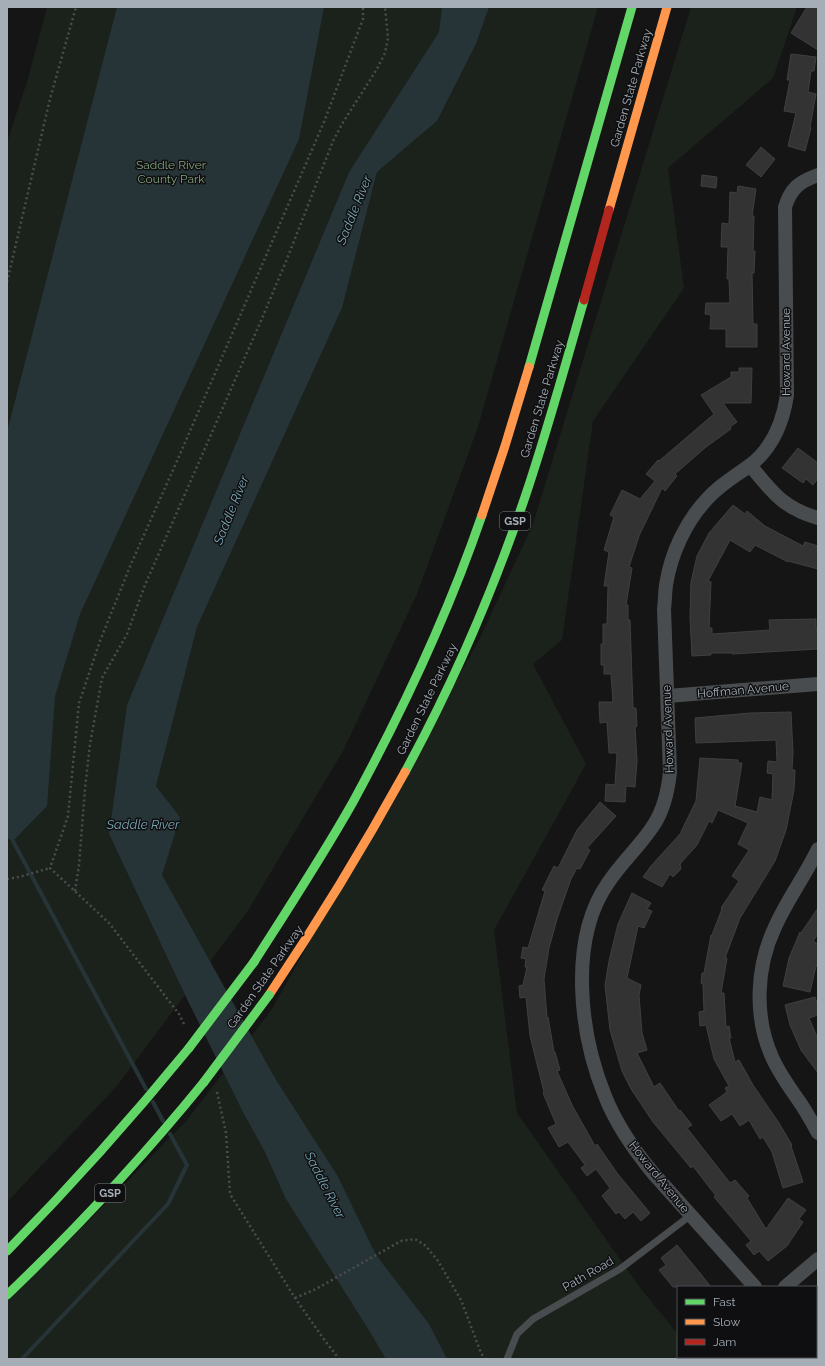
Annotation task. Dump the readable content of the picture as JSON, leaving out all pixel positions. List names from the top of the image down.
{
  "streets": {
    "highway": ["Garden State Parkway", "GSP"],
    "street": ["Howard Avenue", "Hoffman Avenue"],
    "lane": ["Path Road"]
  },
  "crossings": [
    ["Howard Avenue", "Hoffman Avenue"],
    ["Howard Avenue", "Path Road"]
  ],
  "water": ["Saddle River"],
  "parks": ["Saddle River County Park"],
  "legend": ["Fast", "Slow", "Jam"]
}
